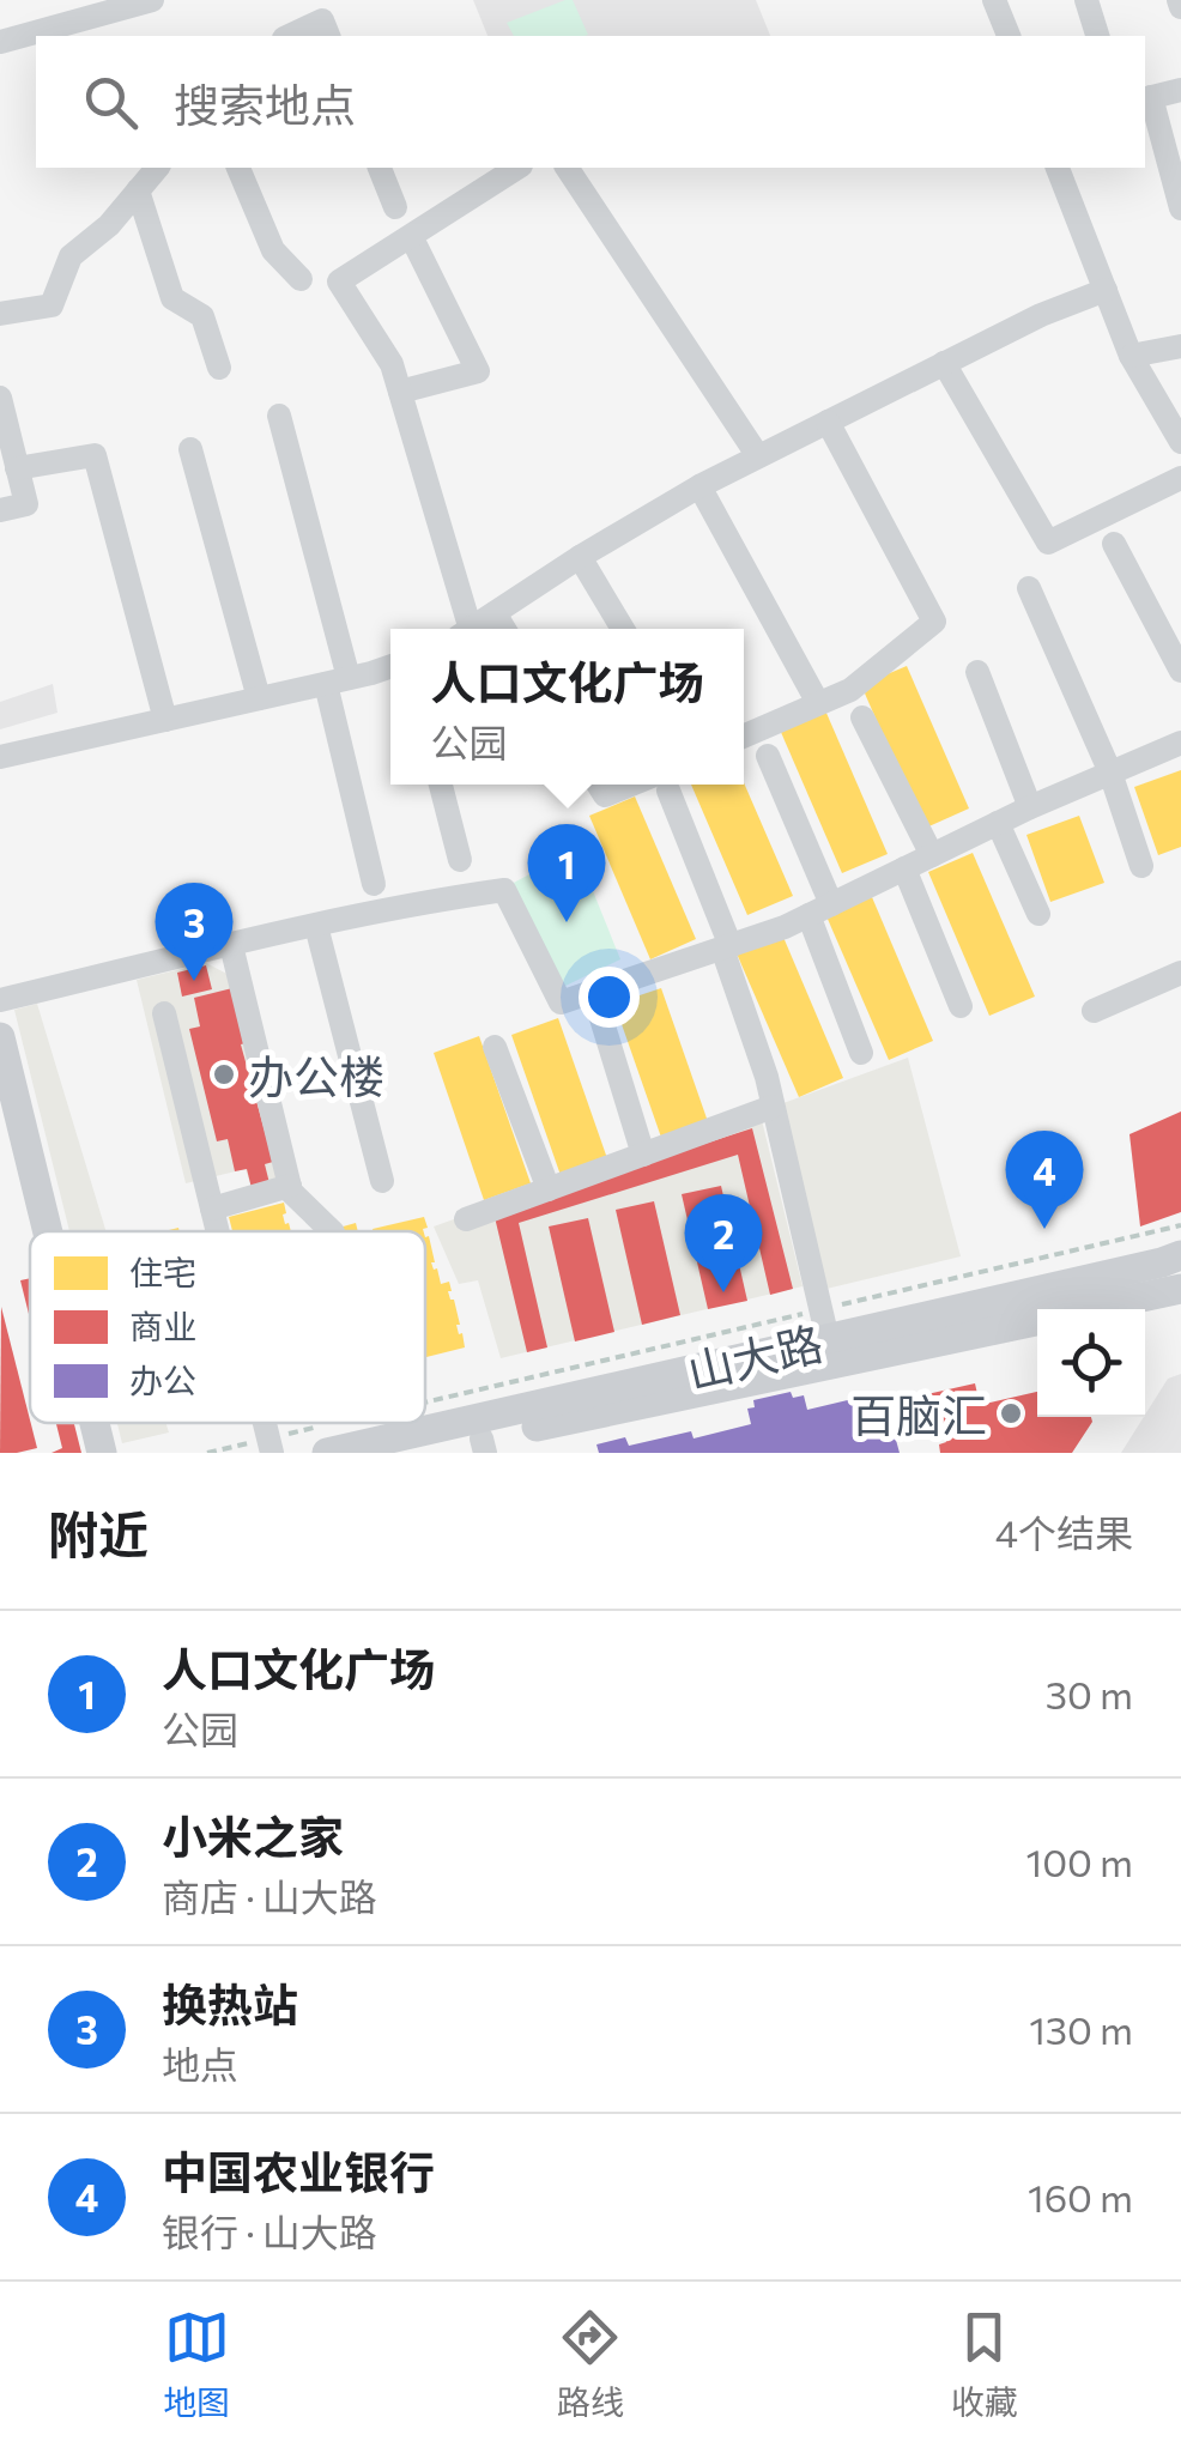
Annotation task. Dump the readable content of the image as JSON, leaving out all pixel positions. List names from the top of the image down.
{
  "streets": {
    "main road": ["山大路"]
  },
  "places": ["办公楼", "百脑汇"],
  "legend": ["住宅", "商业", "办公"],
  "page": {
    "search": "搜索地点",
    "popup": ["人口文化广场", "公园"],
    "pins": [
      "1",
      "3",
      "4",
      "2"
    ],
    "heading": ["附近", "4个结果"],
    "list": [
      {
        "mark": "1",
        "name": "人口文化广场",
        "note": "公园",
        "value": "30 m"
      },
      {
        "mark": "2",
        "name": "小米之家",
        "note": "商店 · 山大路",
        "value": "100 m"
      },
      {
        "mark": "3",
        "name": "换热站",
        "note": "地点",
        "value": "130 m"
      },
      {
        "mark": "4",
        "name": "中国农业银行",
        "note": "银行 · 山大路",
        "value": "160 m"
      }
    ],
    "nav": ["地图", "路线", "收藏"]
  }
}
